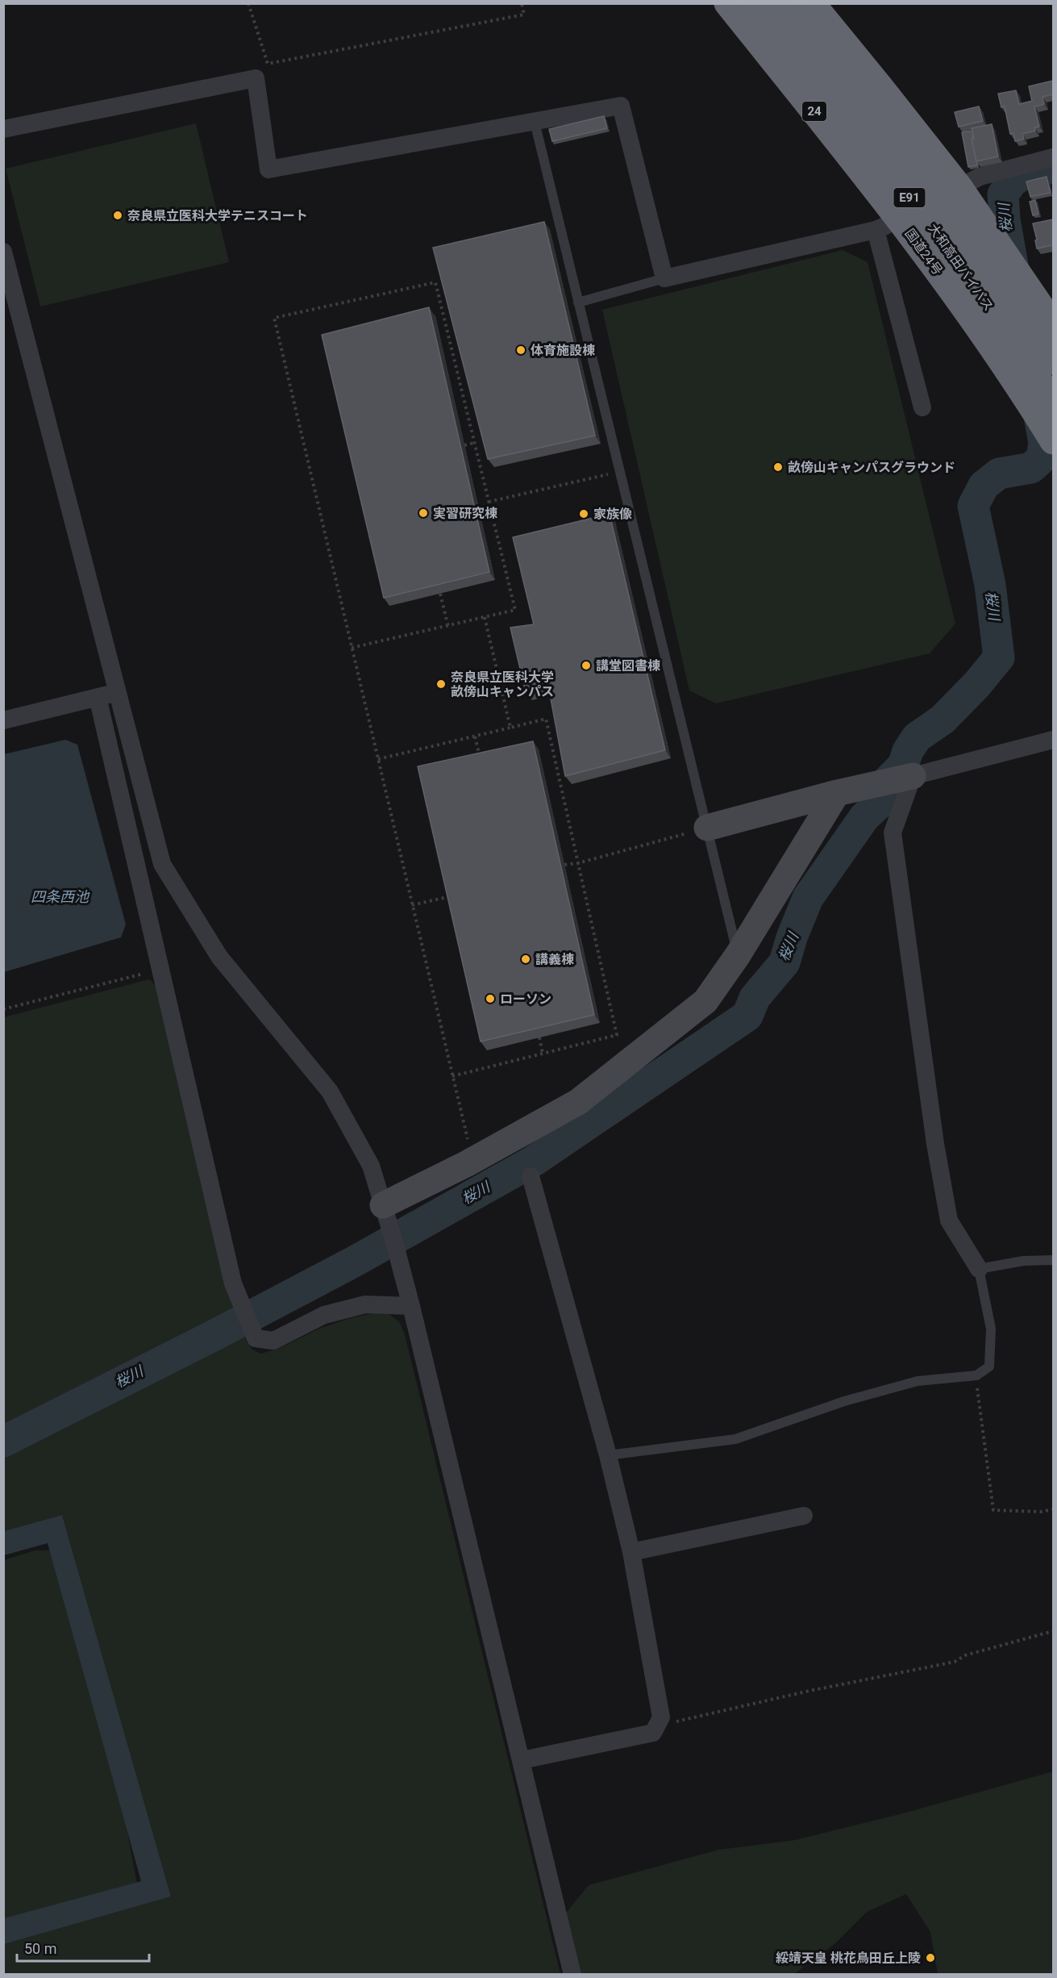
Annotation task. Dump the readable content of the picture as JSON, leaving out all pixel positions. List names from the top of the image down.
{
  "streets": {
    "highway": [
      "24",
      "E91",
      "国道24号",
      "大和高田バイパス"
    ]
  },
  "water": ["桜川", "四条西池"],
  "places": [
    "奈良県立医科大学テニスコート",
    "体育施設棟",
    "畝傍山キャンパスグラウンド",
    "実習研究棟",
    "家族像",
    "講堂図書棟",
    "奈良県立医科大学 畝傍山キャンパス",
    "講義棟",
    "ローソン",
    "綏靖天皇 桃花鳥田丘上陵"
  ],
  "scale_bar": "50 m"
}
